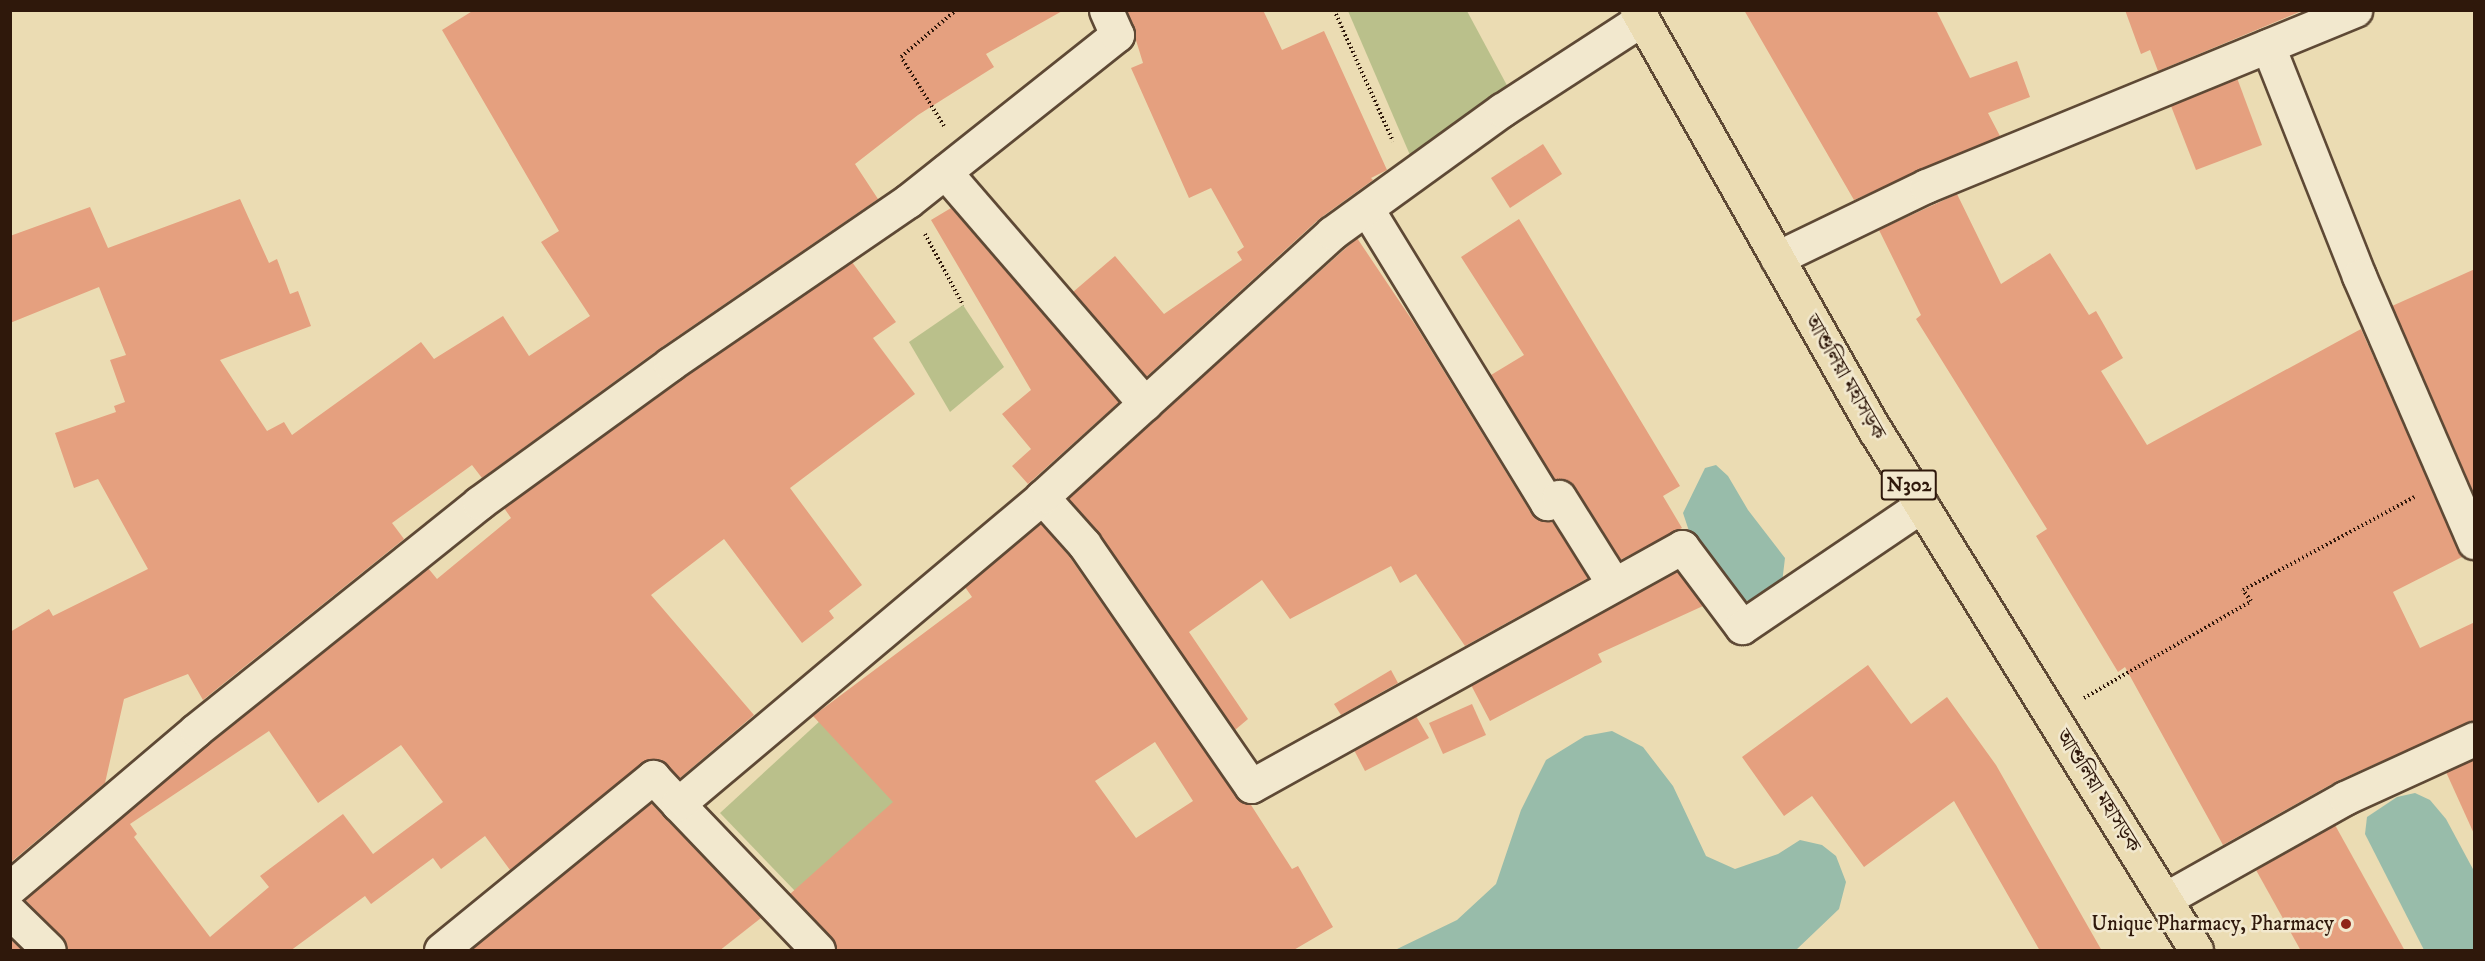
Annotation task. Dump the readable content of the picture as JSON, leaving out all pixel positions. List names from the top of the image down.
{
  "streets": {
    "highway": ["আশুলিয়া মহাসড়ক", "N302"]
  },
  "places": ["Unique Pharmacy, Pharmacy"]
}
